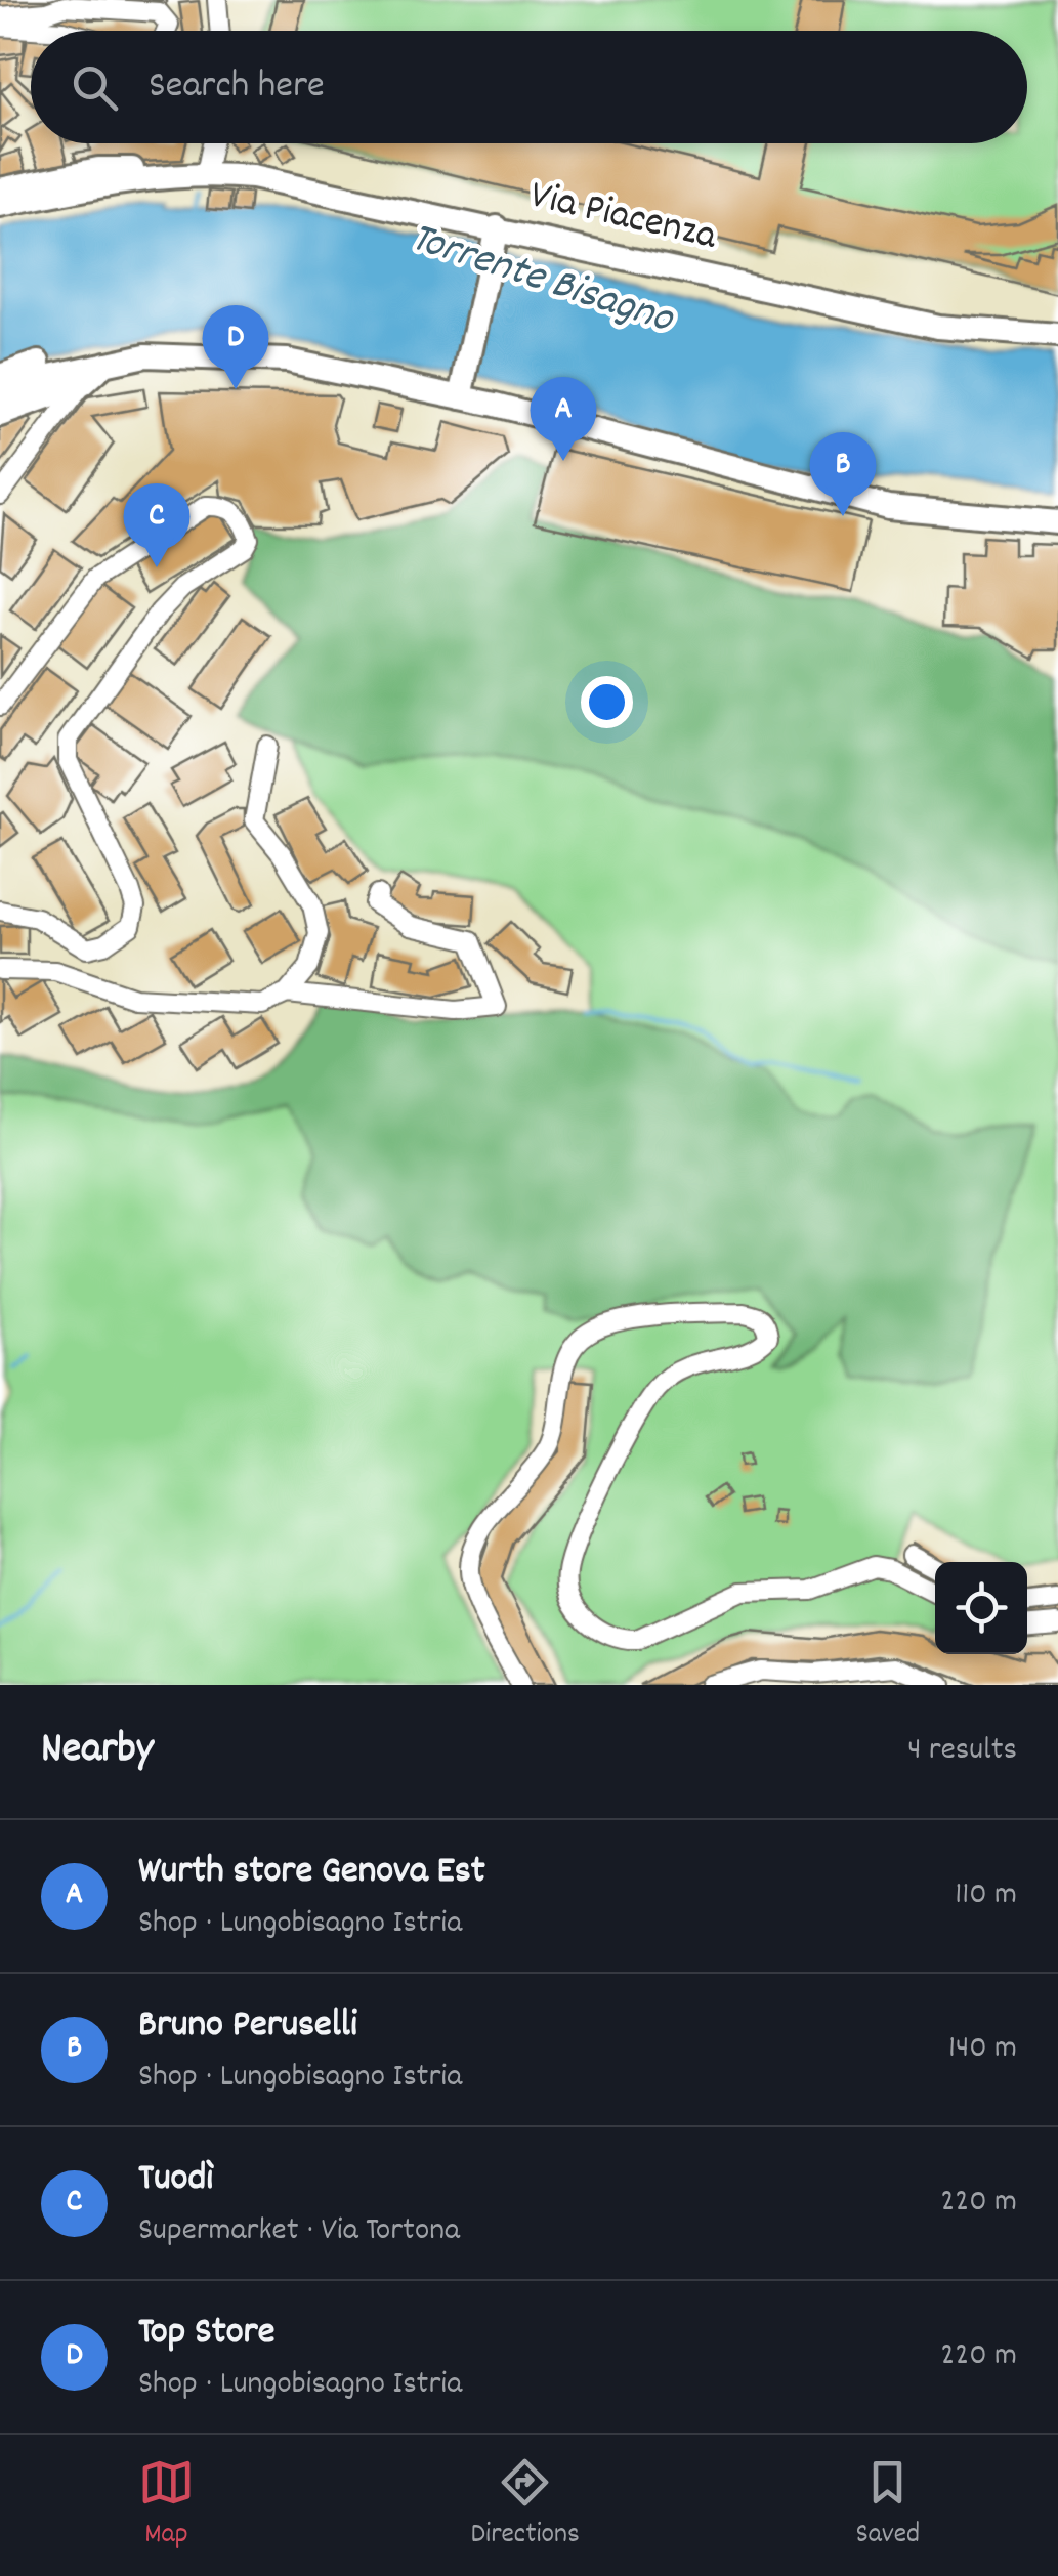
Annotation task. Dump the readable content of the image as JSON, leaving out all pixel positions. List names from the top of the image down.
{
  "streets": {
    "main road": ["Via Piacenza"]
  },
  "water": ["Torrente Bisagno"],
  "page": {
    "search": "Search here",
    "pins": [
      "D",
      "A",
      "B",
      "C"
    ],
    "heading": ["Nearby", "4 results"],
    "list": [
      {
        "mark": "A",
        "name": "Wurth store Genova Est",
        "note": "Shop · Lungobisagno Istria",
        "value": "110 m"
      },
      {
        "mark": "B",
        "name": "Bruno Peruselli",
        "note": "Shop · Lungobisagno Istria",
        "value": "140 m"
      },
      {
        "mark": "C",
        "name": "Tuodì",
        "note": "Supermarket · Via Tortona",
        "value": "220 m"
      },
      {
        "mark": "D",
        "name": "Top Store",
        "note": "Shop · Lungobisagno Istria",
        "value": "220 m"
      }
    ],
    "nav": ["Map", "Directions", "Saved"]
  }
}
